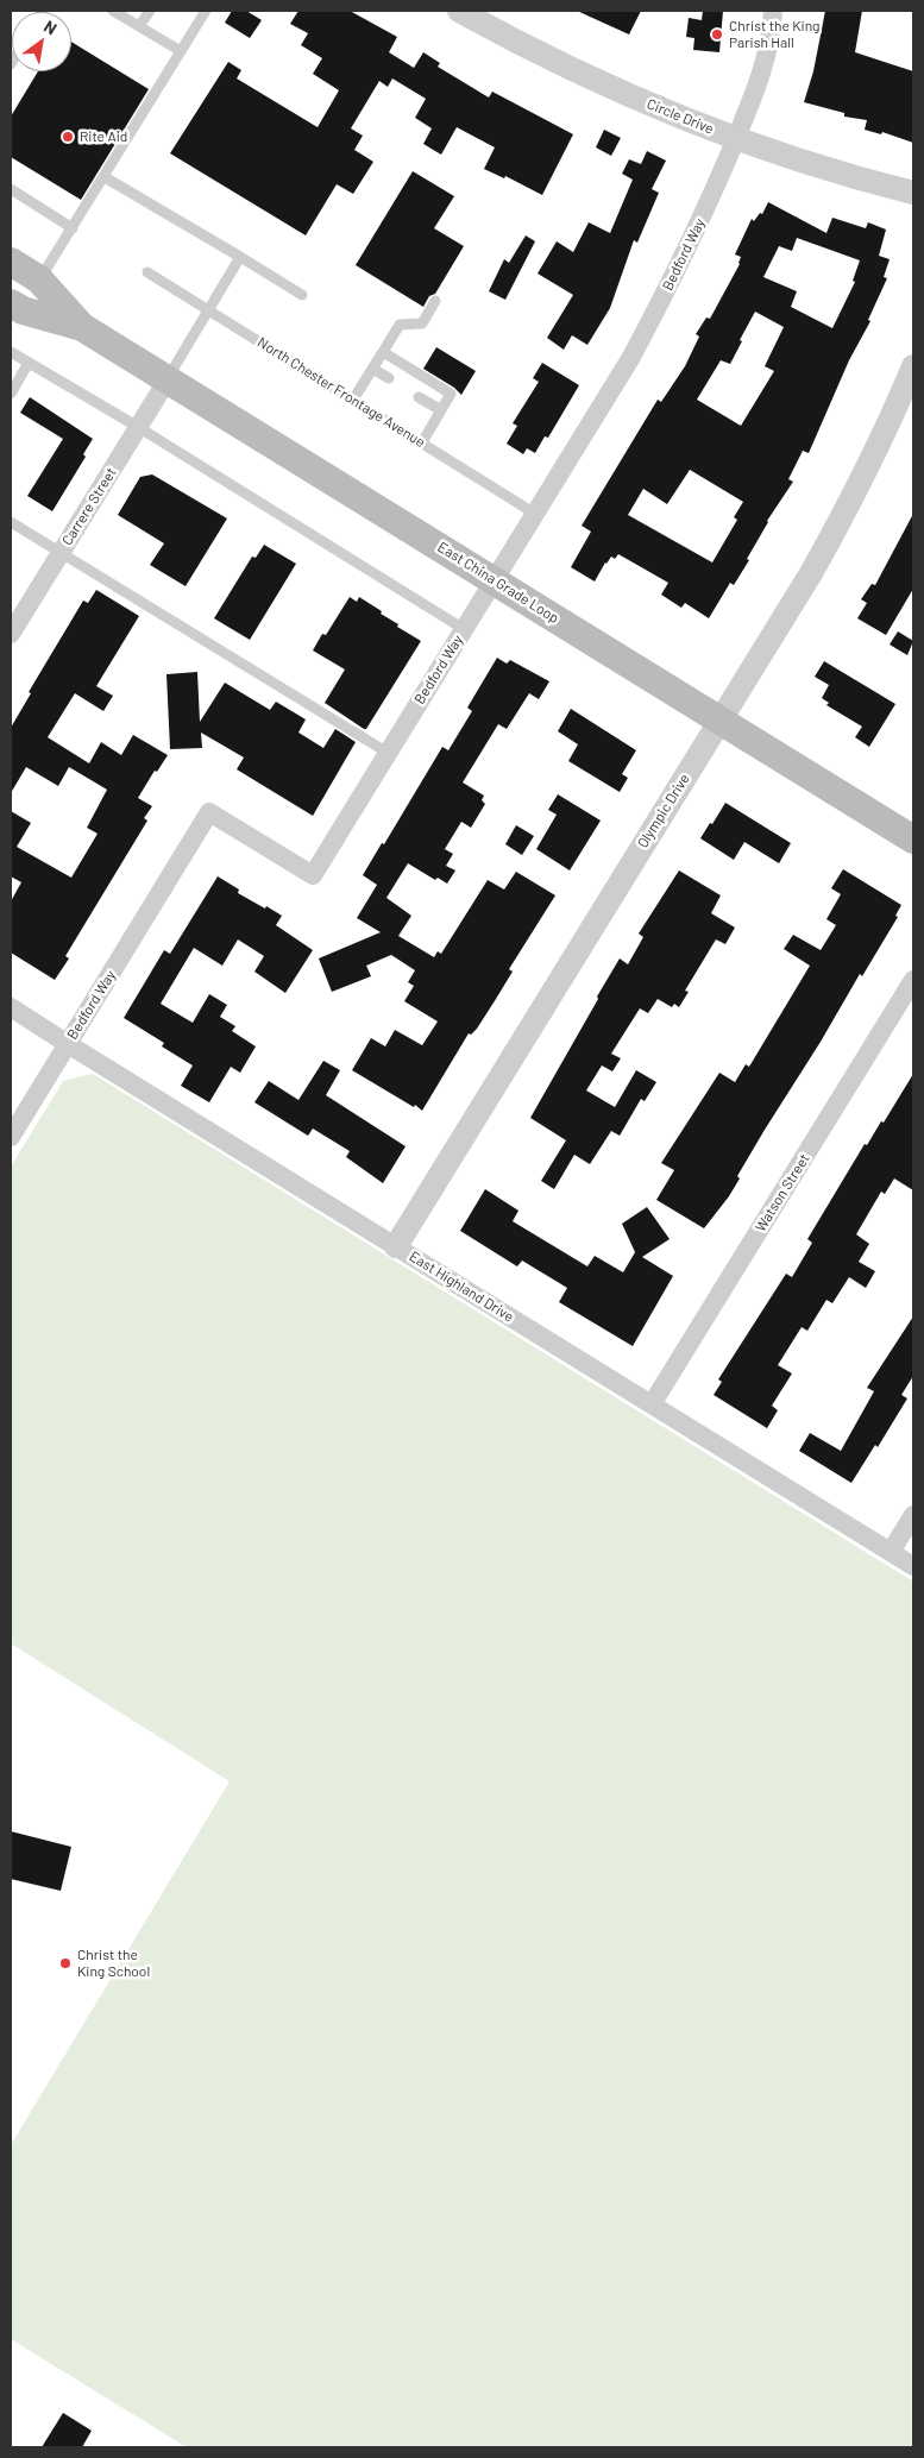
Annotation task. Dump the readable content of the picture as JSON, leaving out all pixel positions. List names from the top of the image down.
{
  "streets": {
    "main road": ["East China Grade Loop"],
    "street": [
      "Circle Drive",
      "Bedford Way",
      "Carrere Street",
      "Olympic Drive",
      "Watson Street",
      "East Highland Drive"
    ],
    "lane": ["North Chester Frontage Avenue"]
  },
  "crossings": [
    ["Circle Drive", "Bedford Way"],
    ["Bedford Way", "North Chester Frontage Avenue"],
    ["Bedford Way", "East China Grade Loop"],
    ["Bedford Way", "East Highland Drive"],
    ["Carrere Street", "East China Grade Loop"],
    ["East China Grade Loop", "Olympic Drive"],
    ["Olympic Drive", "East Highland Drive"],
    ["Watson Street", "East Highland Drive"]
  ],
  "places": ["Christ the King Parish Hall", "Rite Aid", "Christ the King School"],
  "north": "top right"
}
